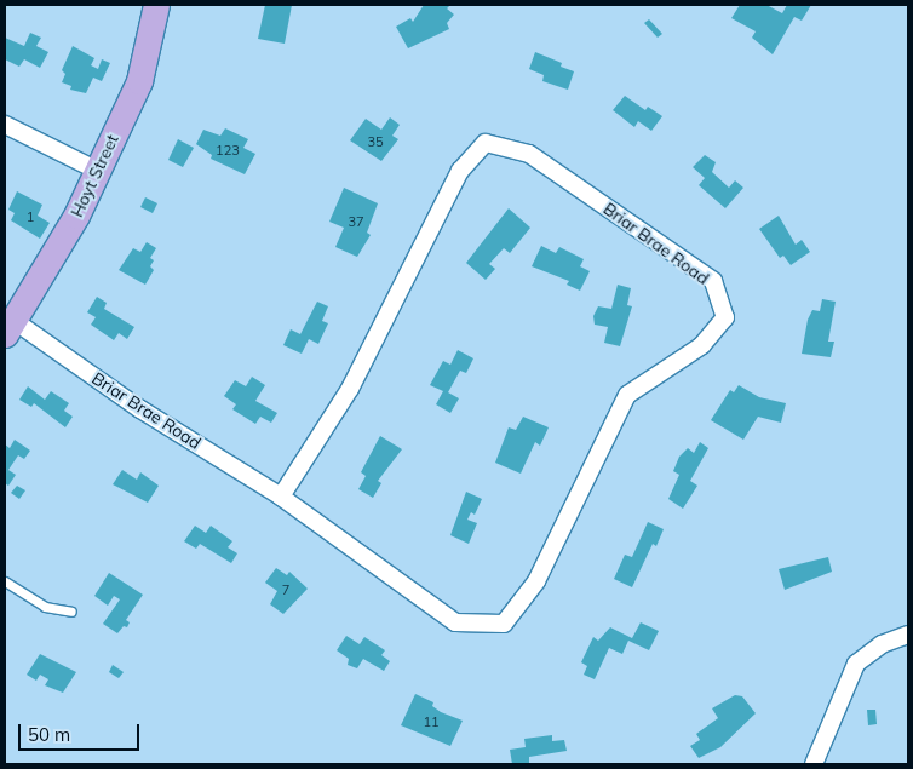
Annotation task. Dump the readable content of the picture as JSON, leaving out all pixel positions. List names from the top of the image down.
{
  "streets": {
    "main road": ["Hoyt Street"],
    "street": ["Briar Brae Road"]
  },
  "crossings": [
    ["Hoyt Street", "Briar Brae Road"]
  ],
  "house_numbers": [
    "35",
    "123",
    "1",
    "37",
    "7",
    "11"
  ],
  "scale_bar": "50 m"
}
